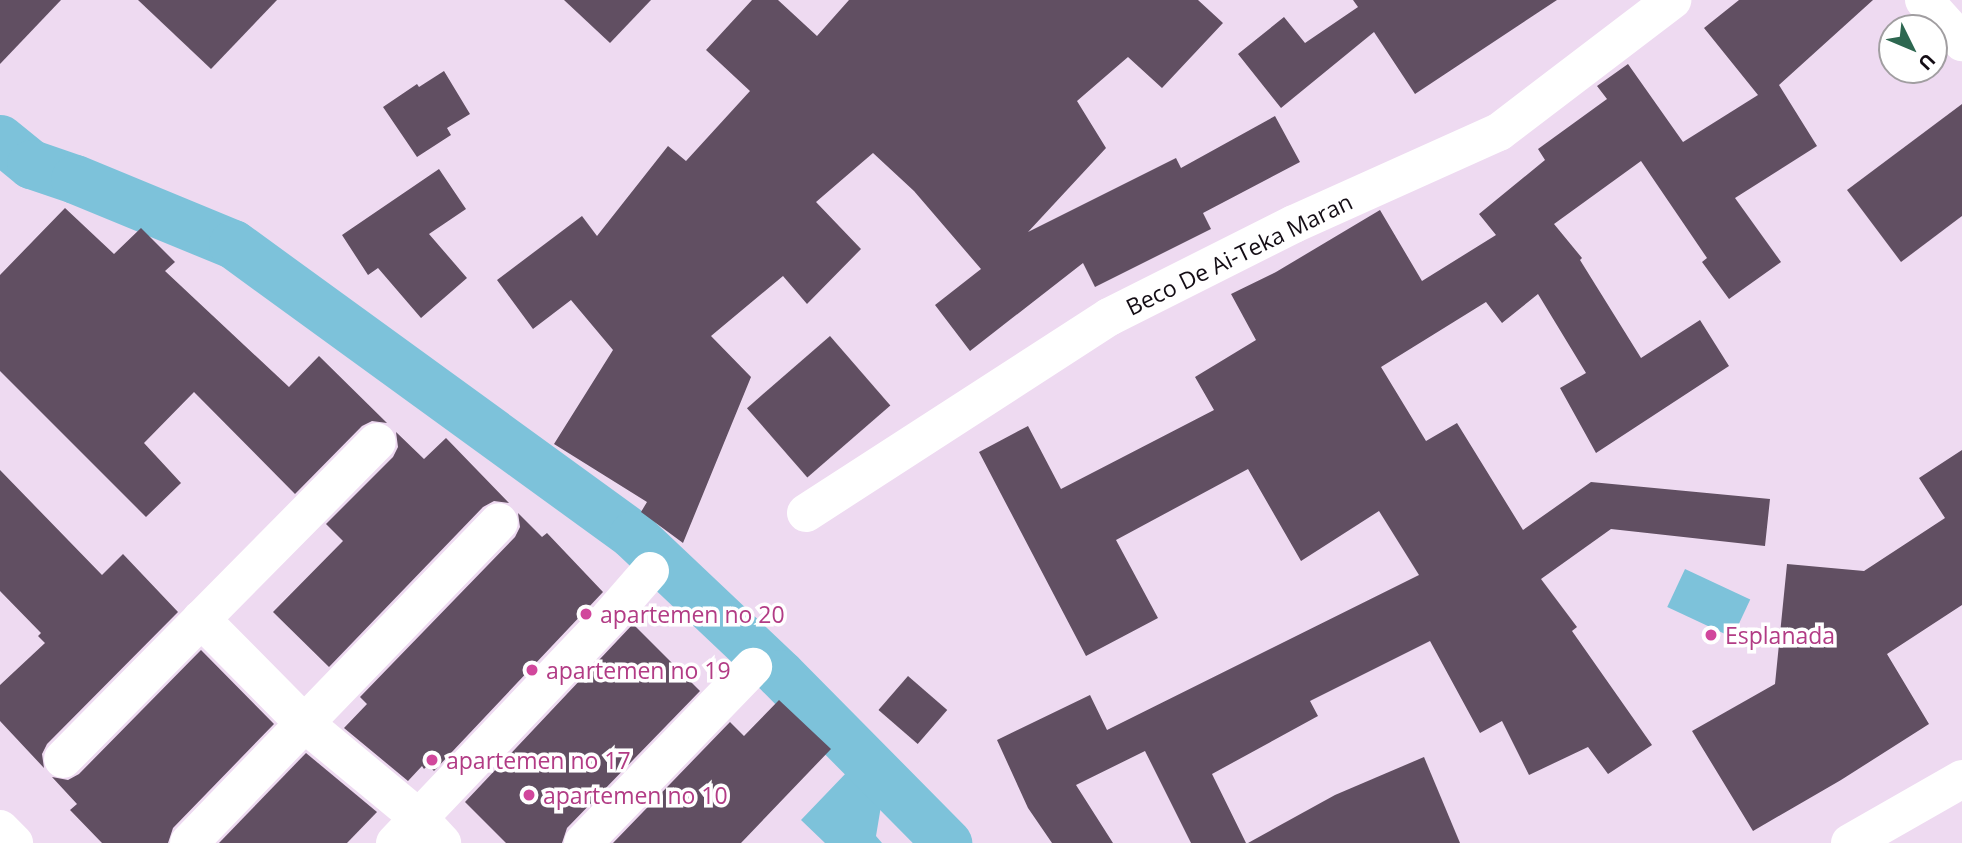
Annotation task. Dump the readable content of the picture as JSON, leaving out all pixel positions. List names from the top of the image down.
{
  "streets": {
    "street": ["Beco De Ai-Teka Maran"]
  },
  "places": [
    "apartemen no 20",
    "Esplanada",
    "apartemen no 19",
    "apartemen no 17",
    "apartemen no 10"
  ],
  "north": "bottom right"
}
